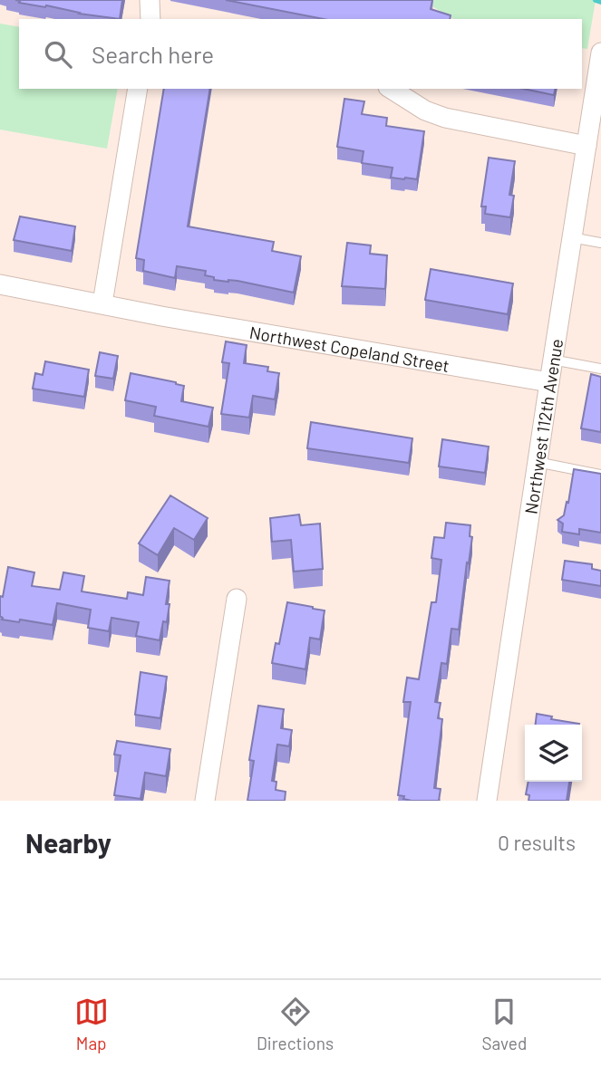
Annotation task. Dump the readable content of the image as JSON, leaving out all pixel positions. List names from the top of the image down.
{
  "streets": {
    "street": ["Northwest Copeland Street", "Northwest 112th Avenue"]
  },
  "crossings": [
    ["Northwest Copeland Street", "Northwest 112th Avenue"]
  ],
  "page": {
    "search": "Search here",
    "heading": ["Nearby", "0 results"],
    "nav": ["Map", "Directions", "Saved"]
  }
}
